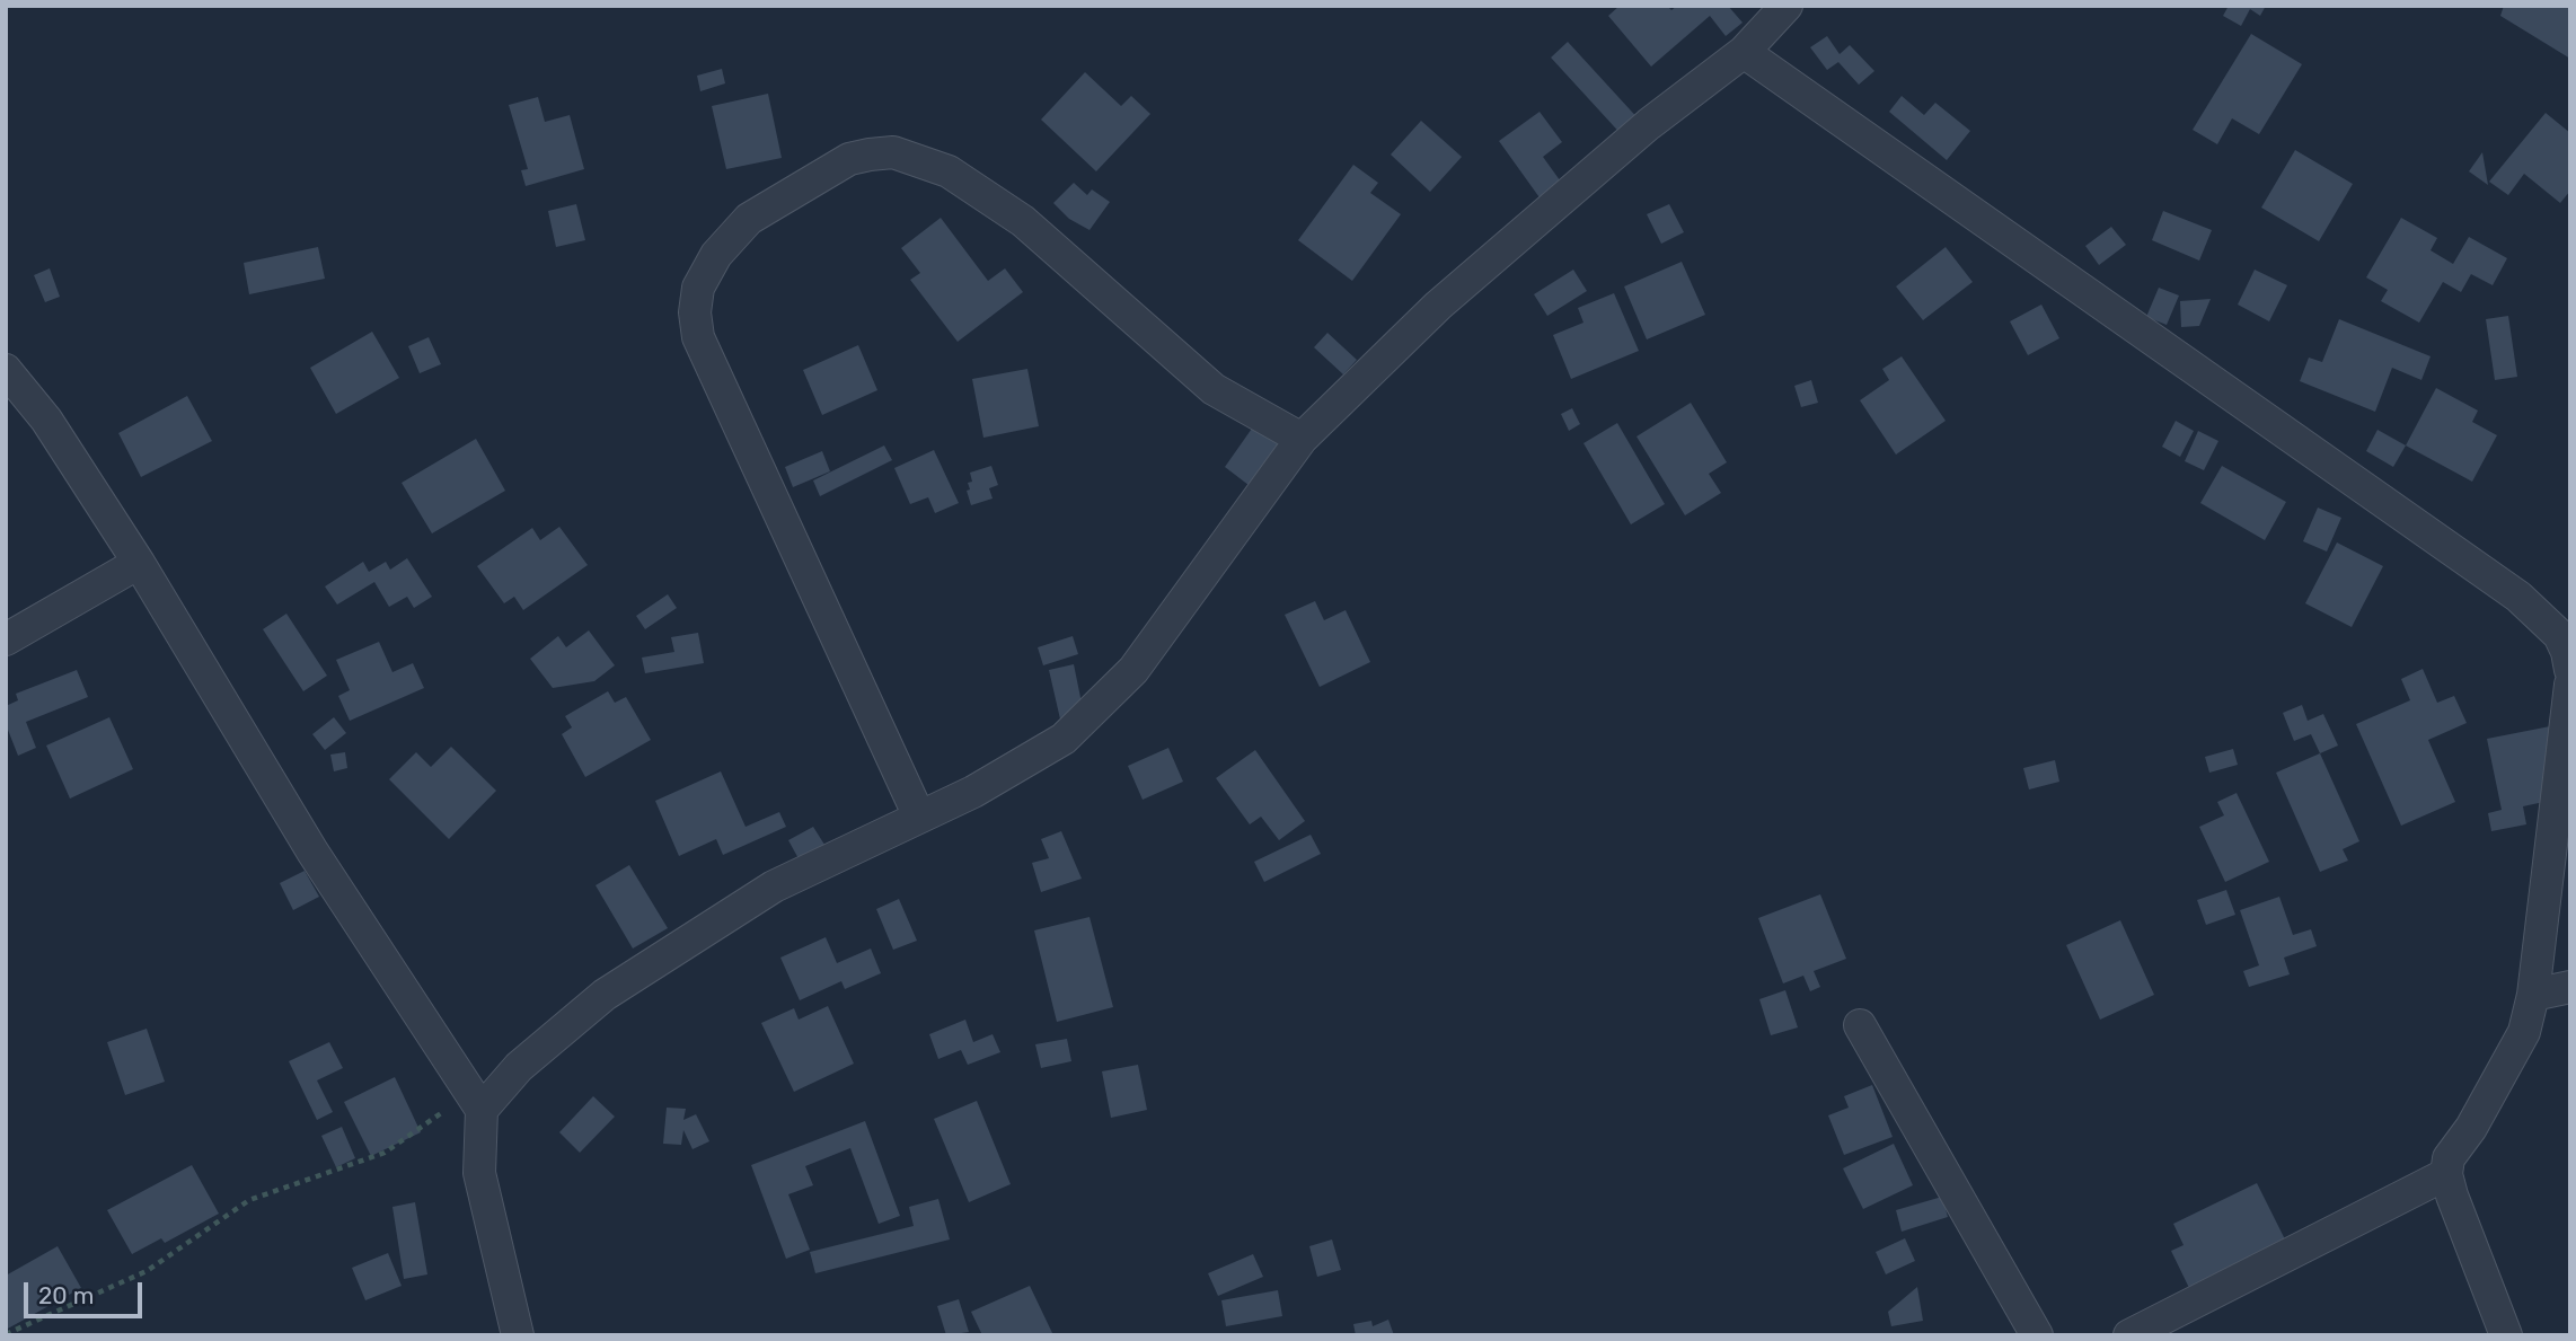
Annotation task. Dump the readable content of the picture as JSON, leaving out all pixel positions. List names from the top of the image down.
{
  "scale_bar": "20 m"
}
